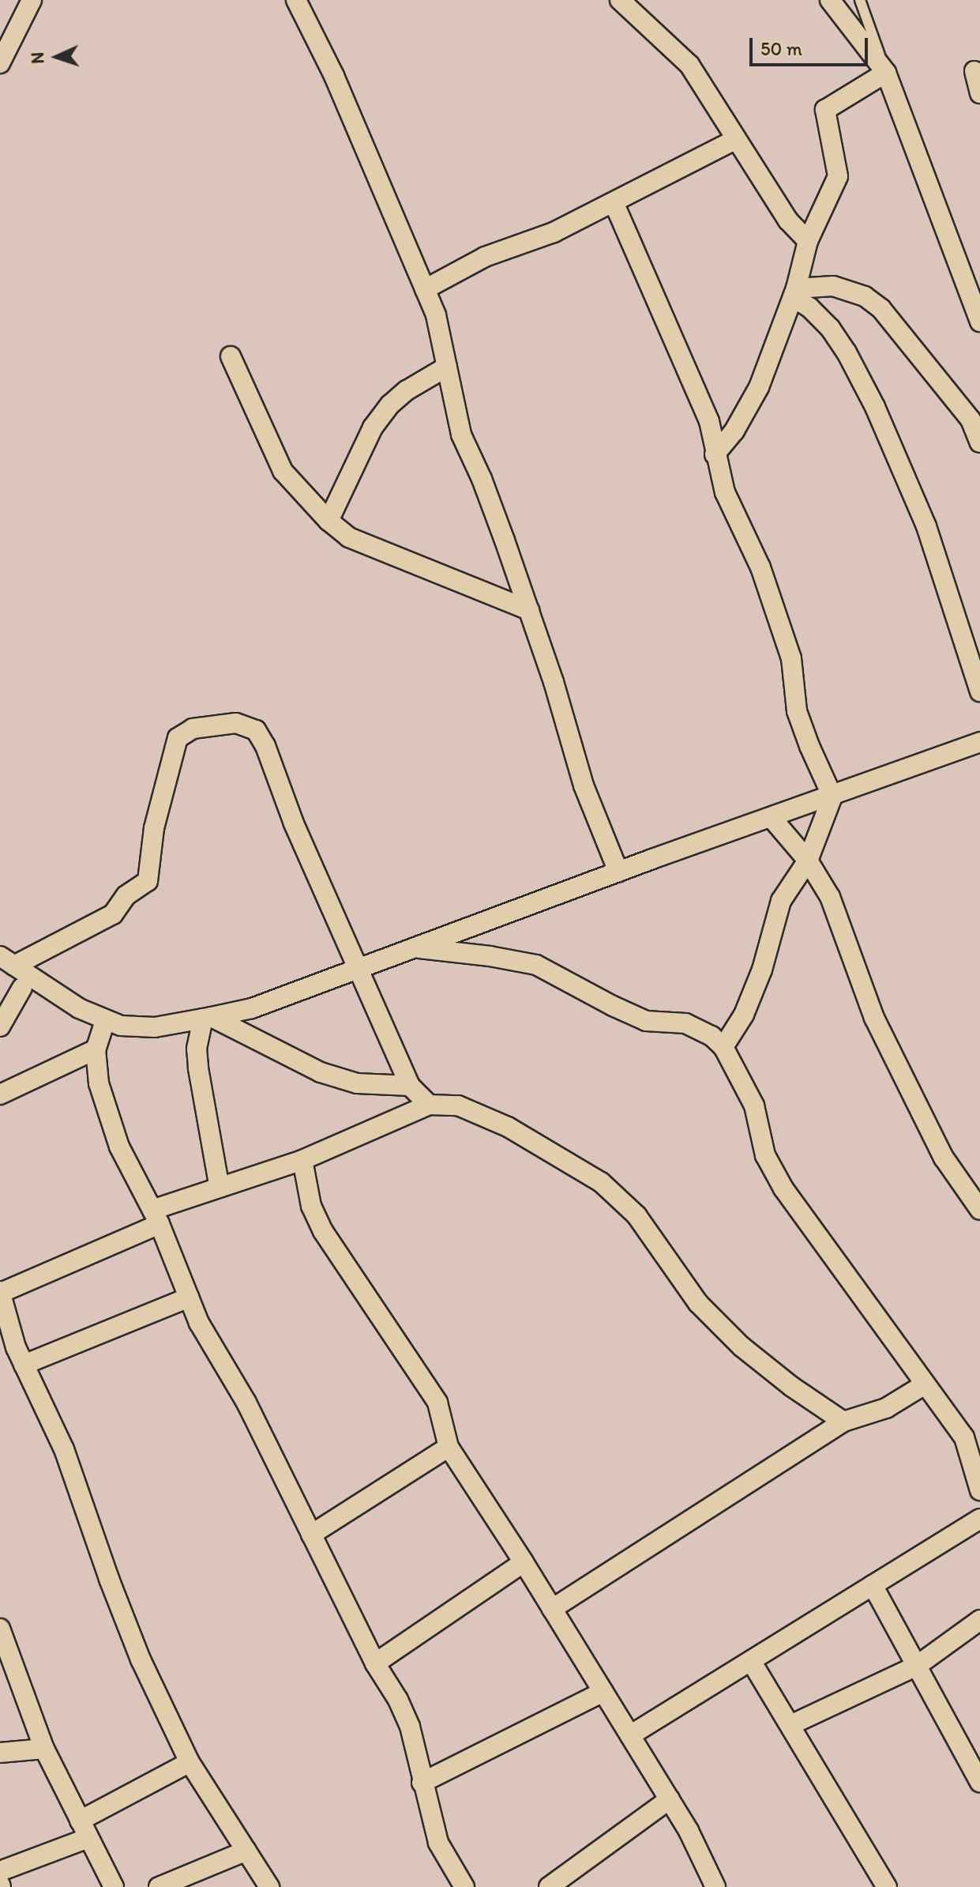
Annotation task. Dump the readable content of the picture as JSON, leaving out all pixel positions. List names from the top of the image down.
{
  "scale_bar": "50 m",
  "north": "left"
}
